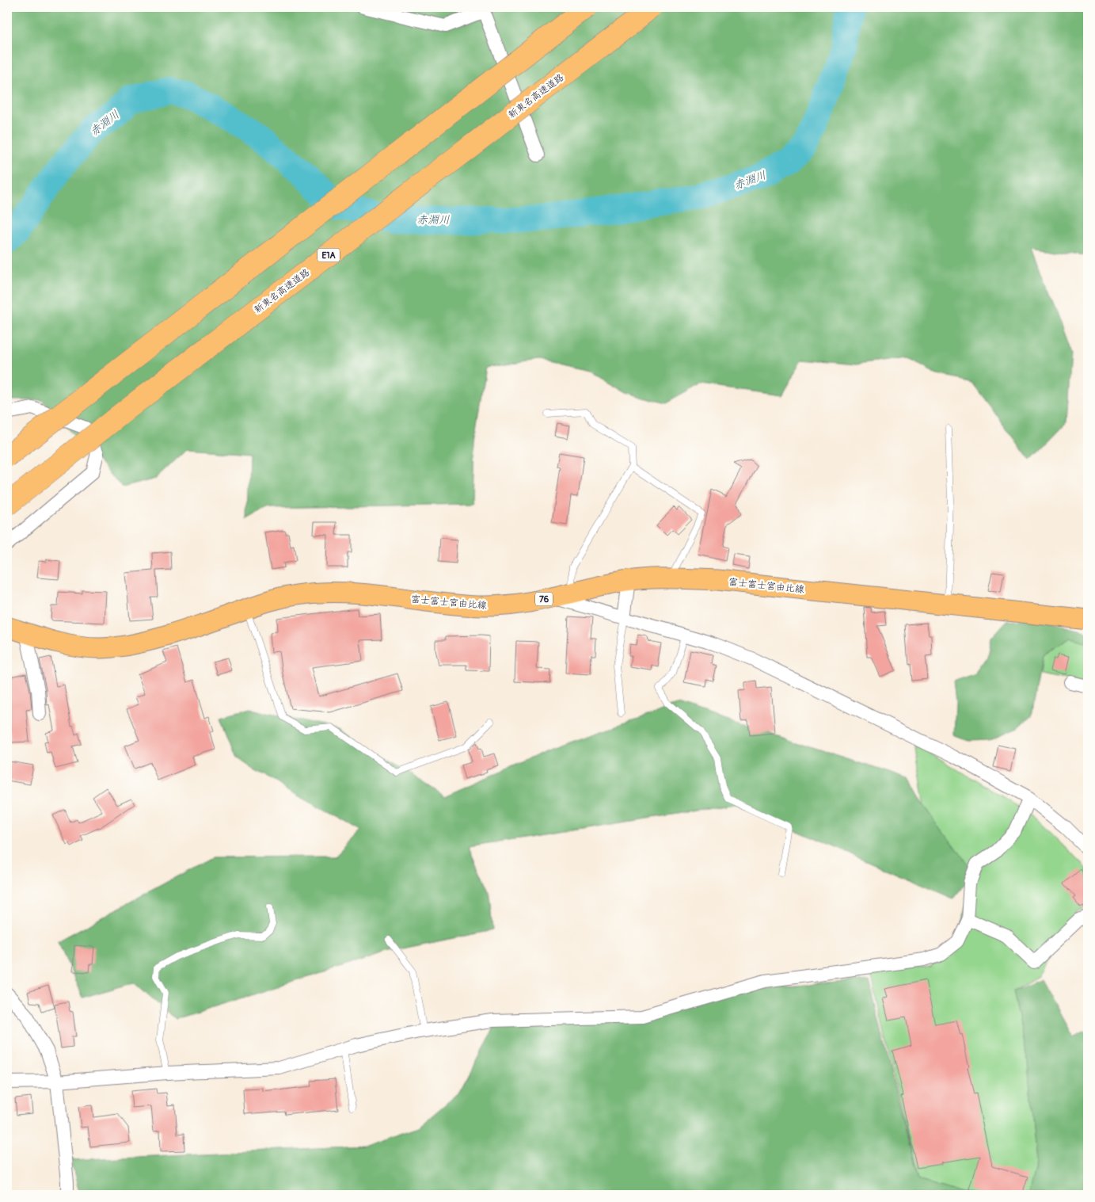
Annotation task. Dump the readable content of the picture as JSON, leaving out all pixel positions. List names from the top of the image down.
{
  "streets": {
    "highway": ["新東名高速道路", "E1A"],
    "main road": ["富士富士宮由比線", "76"]
  },
  "water": ["赤淵川"]
}
